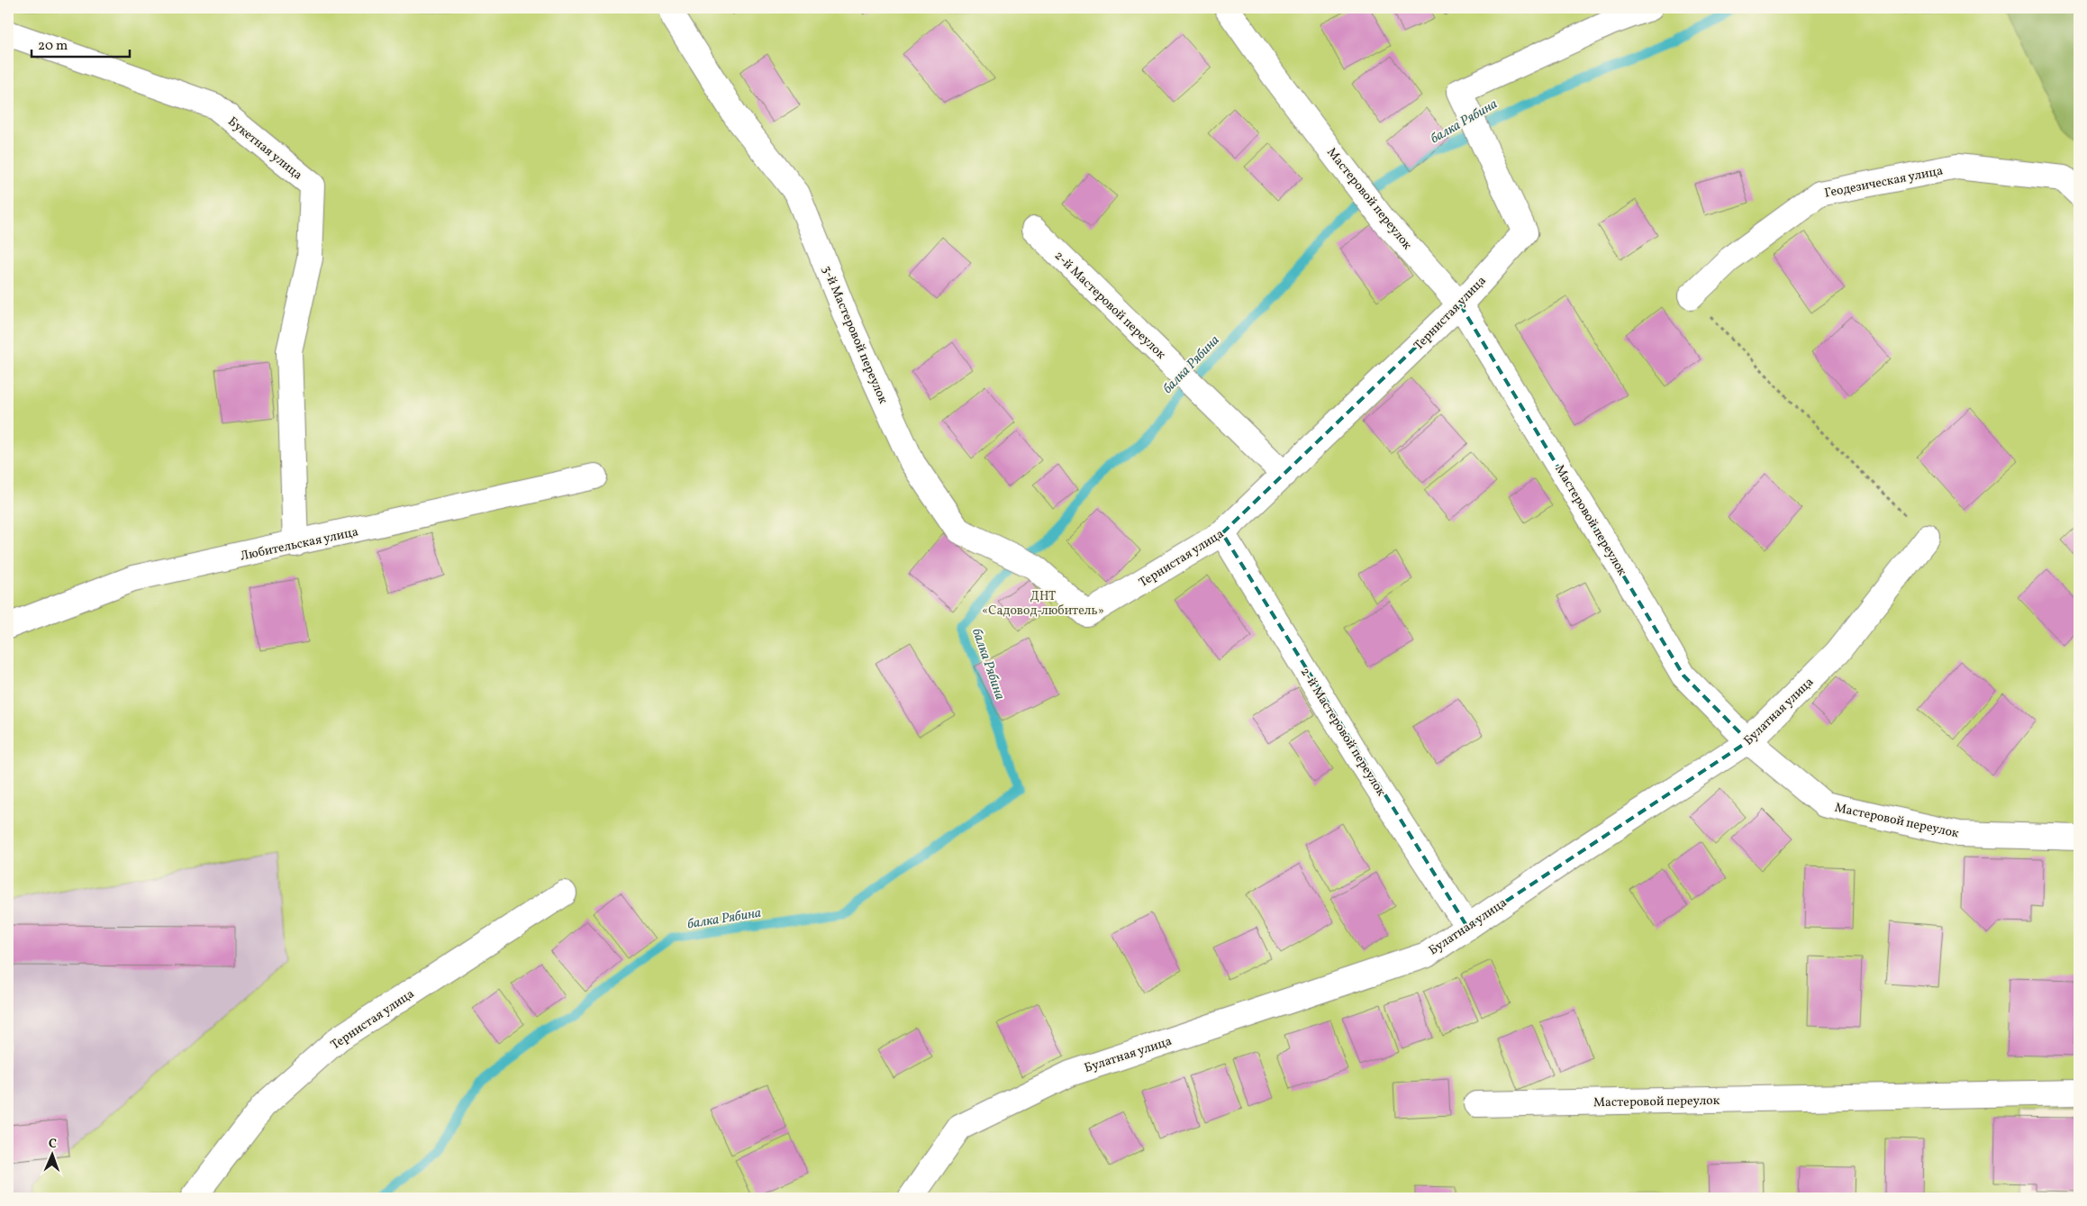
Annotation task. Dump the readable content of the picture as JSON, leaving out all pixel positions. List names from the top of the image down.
{
  "streets": {
    "street": [
      "Букетная улица",
      "Геодезическая улица",
      "Мастеровой переулок",
      "2-й Мастеровой переулок",
      "Тернистая улица",
      "3-й Мастеровой переулок",
      "Любительская улица",
      "Булатная улица"
    ]
  },
  "crossings": [
    ["Букетная улица", "Любительская улица"],
    ["Мастеровой переулок", "Тернистая улица"],
    ["Мастеровой переулок", "Булатная улица"],
    ["2-й Мастеровой переулок", "Тернистая улица"],
    ["2-й Мастеровой переулок", "Булатная улица"],
    ["Тернистая улица", "3-й Мастеровой переулок"]
  ],
  "water": ["балка Рябина"],
  "parks": ["ДНТ «Садовод-любитель»"],
  "scale_bar": "20 m",
  "north": "top"
}
